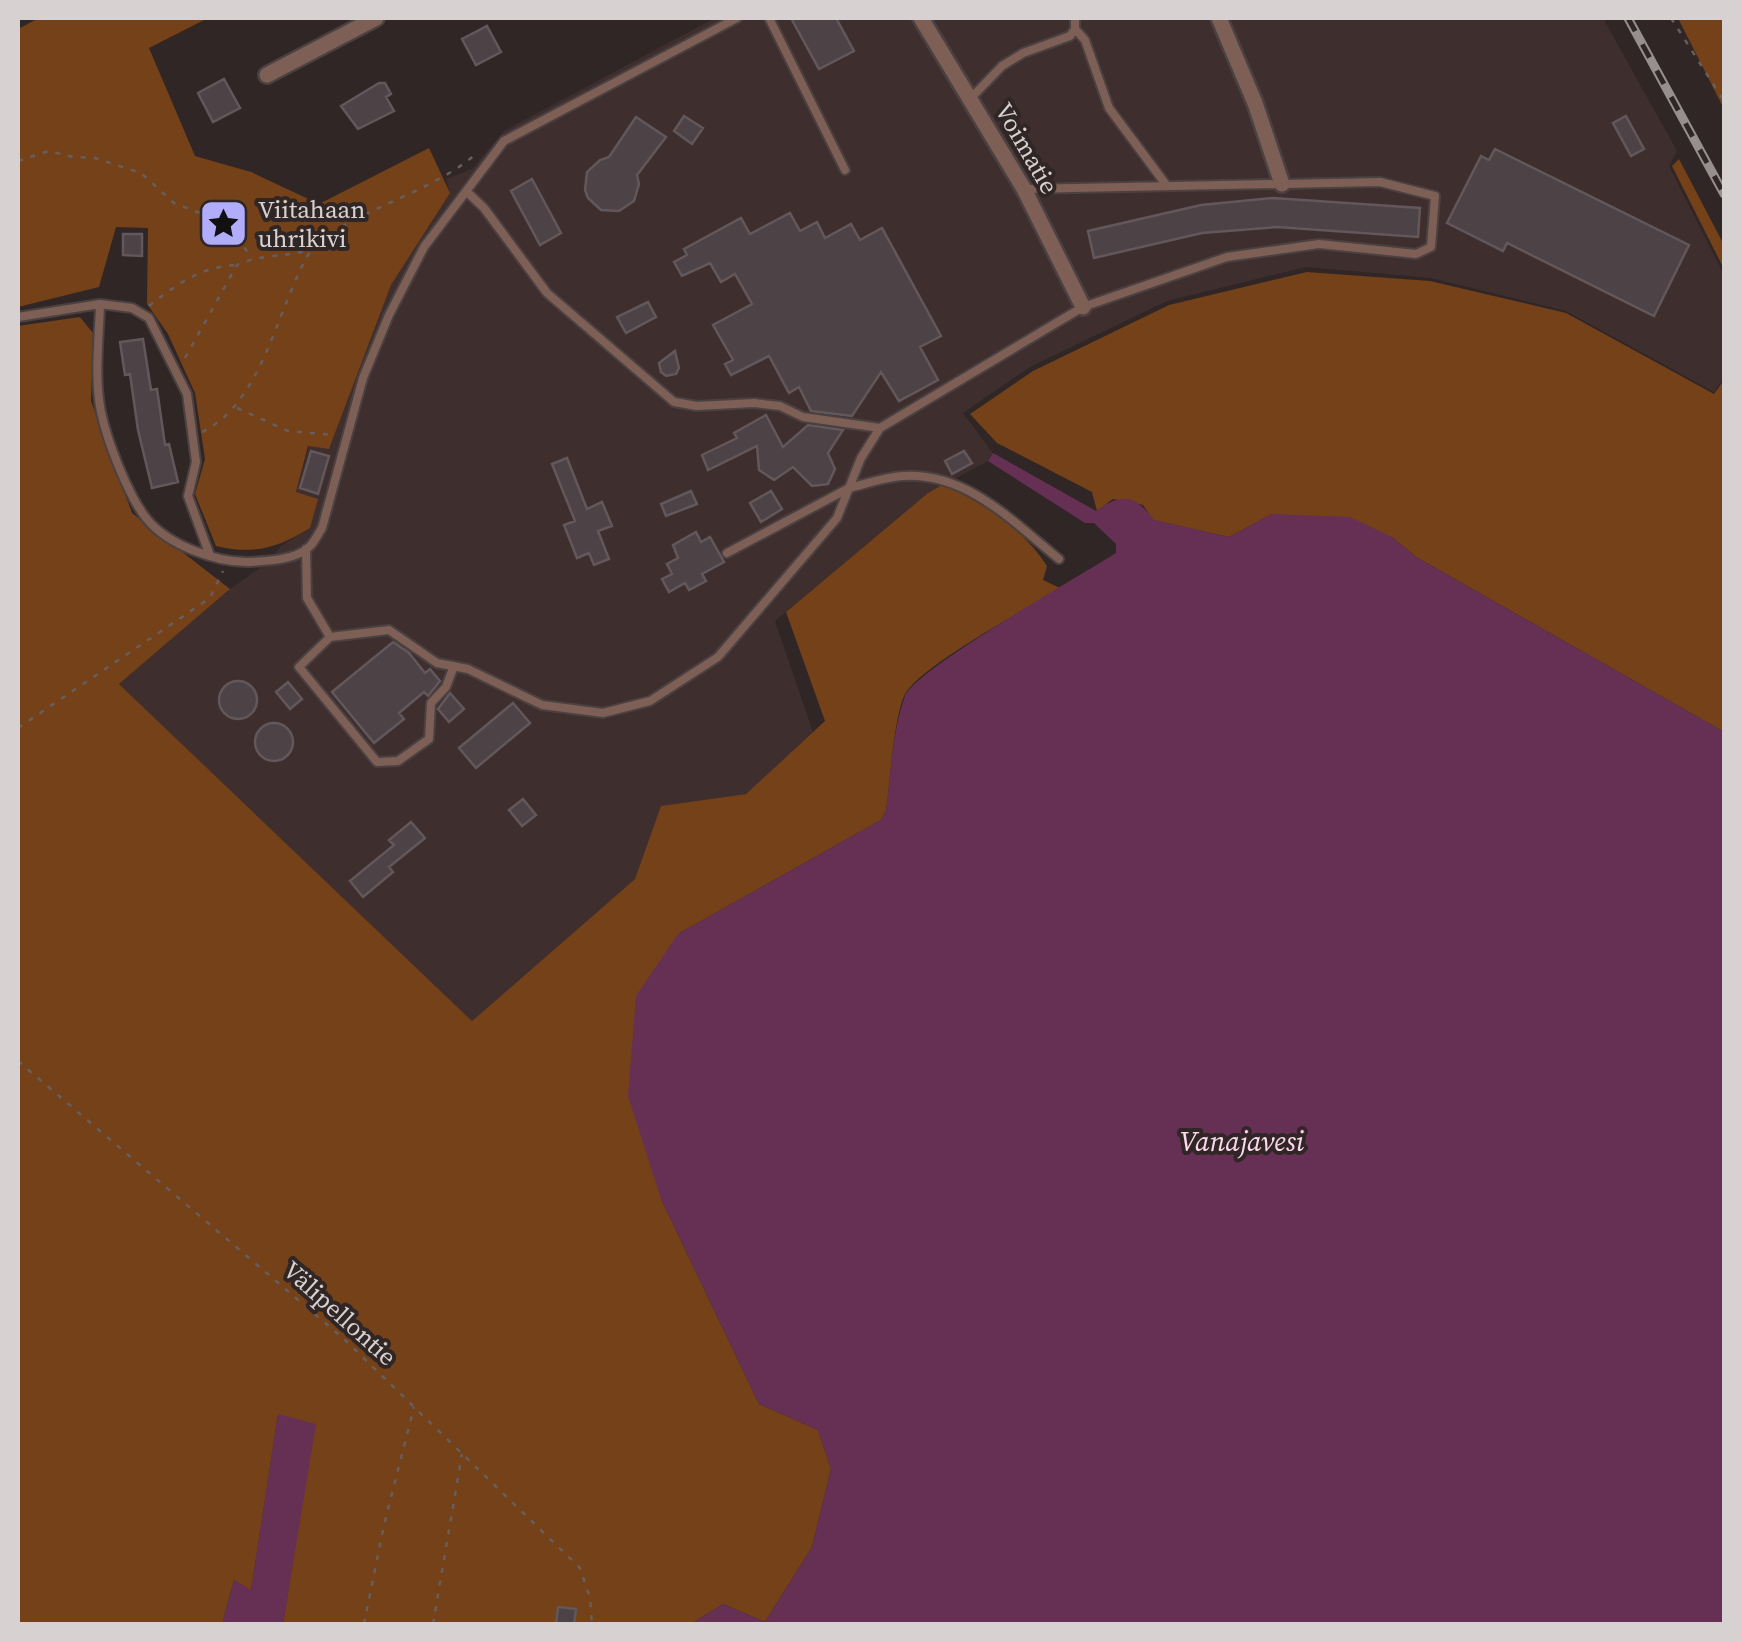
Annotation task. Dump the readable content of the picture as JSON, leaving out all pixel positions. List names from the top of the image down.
{
  "streets": {
    "street": ["Voimatie"],
    "path": ["Välipellontie"]
  },
  "water": ["Vanajavesi"],
  "places": {
    "place": ["Viitahaan uhrikivi"]
  }
}
